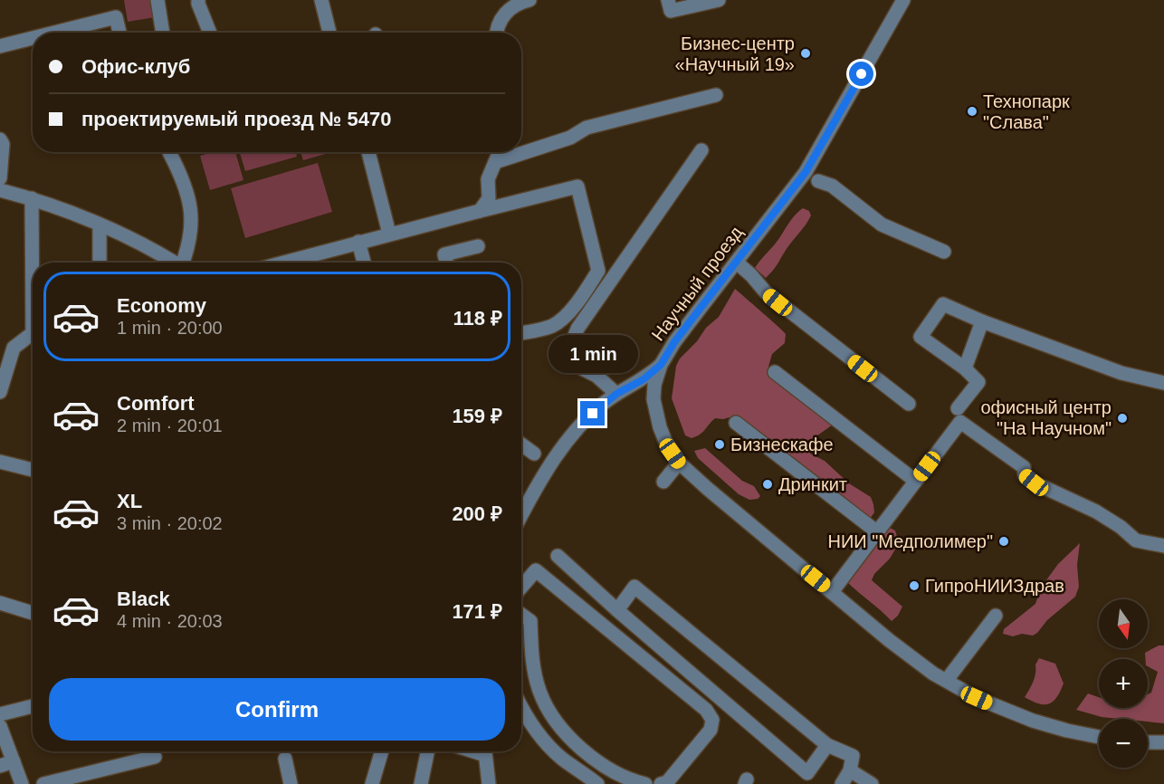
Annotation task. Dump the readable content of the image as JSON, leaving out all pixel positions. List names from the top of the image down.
{
  "streets": {
    "street": ["Научный проезд"]
  },
  "places": [
    "Бизнес-центр «Научный 19»",
    "Технопарк \"Слава\"",
    "офисный центр \"На Научном\"",
    "Бизнескафе",
    "Дринкит",
    "НИИ \"Медполимер\"",
    "ГипроНИИЗдрав"
  ],
  "north": "bottom",
  "page": {
    "banner": ["Офис-клуб", "проектируемый проезд № 5470"],
    "list": [
      {
        "name": "Economy",
        "note": "1 min · 20:00",
        "value": "118 ₽"
      },
      {
        "name": "Comfort",
        "note": "2 min · 20:01",
        "value": "159 ₽"
      },
      {
        "name": "XL",
        "note": "3 min · 20:02",
        "value": "200 ₽"
      },
      {
        "name": "Black",
        "note": "4 min · 20:03",
        "value": "171 ₽"
      }
    ],
    "bubble": "1 min",
    "map_buttons": ["+", "−"],
    "buttons": "Confirm"
  }
}
